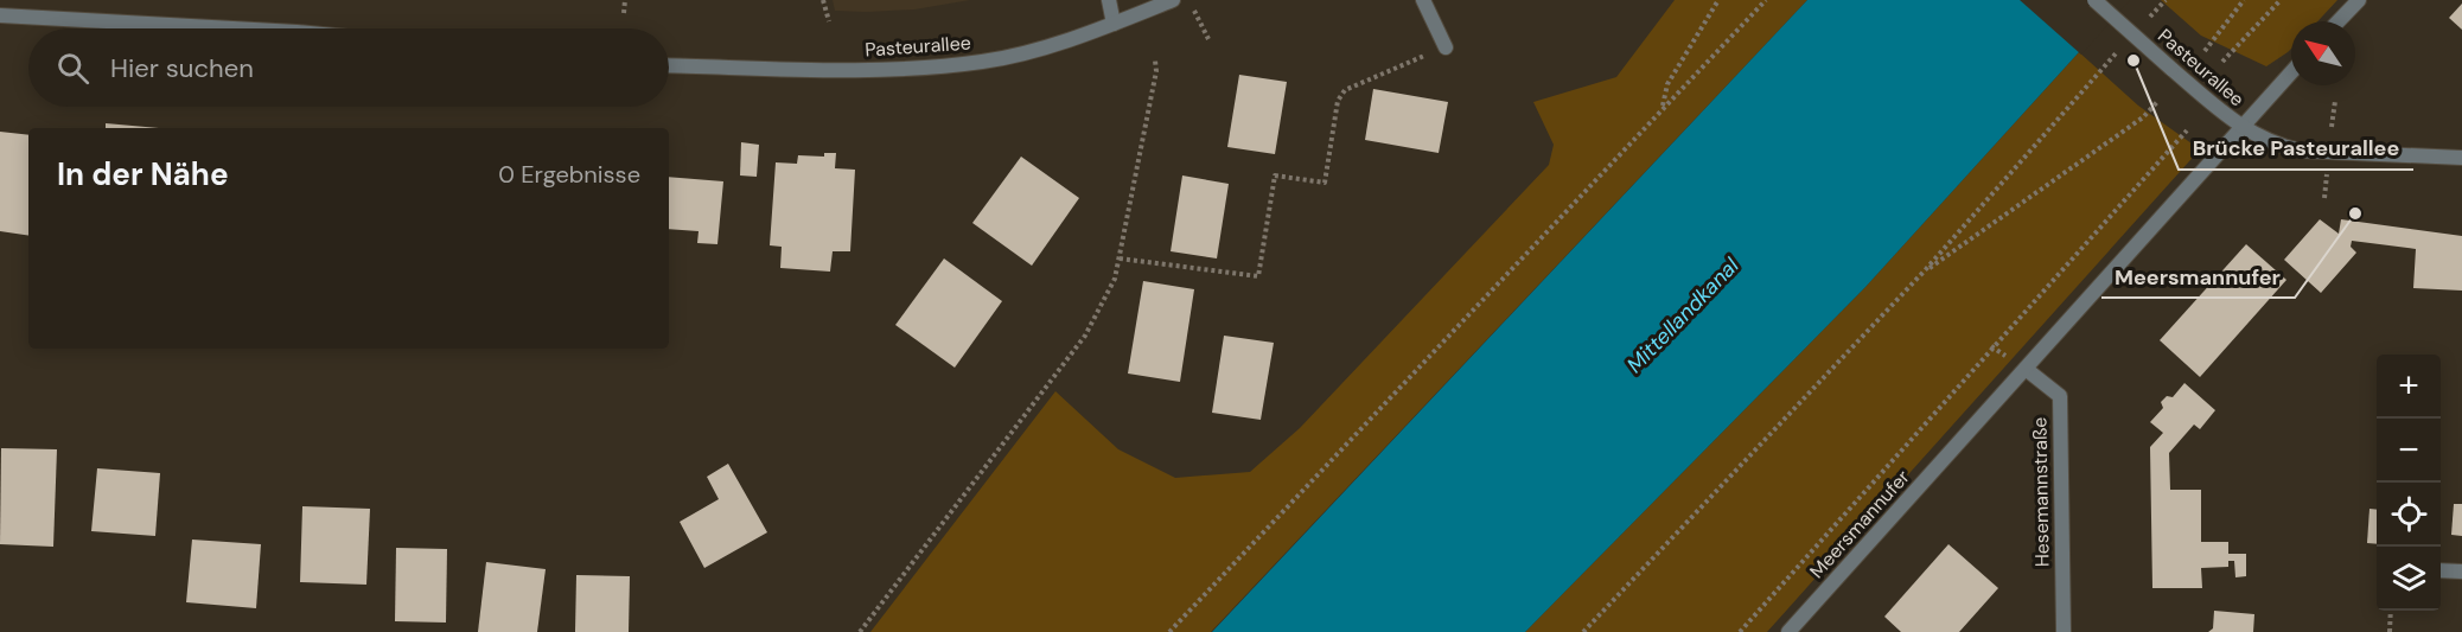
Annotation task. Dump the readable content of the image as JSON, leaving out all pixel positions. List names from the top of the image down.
{
  "streets": {
    "street": ["Pasteurallee", "Hesemannstraße", "Meersmannufer"]
  },
  "crossings": [
    ["Pasteurallee", "Meersmannufer"],
    ["Hesemannstraße", "Meersmannufer"]
  ],
  "water": ["Mittellandkanal"],
  "places": ["Brücke Pasteurallee", "Meersmannufer"],
  "north": "top left",
  "page": {
    "search": "Hier suchen",
    "heading": ["In der Nähe", "0 Ergebnisse"],
    "map_buttons": ["+", "−"]
  }
}
